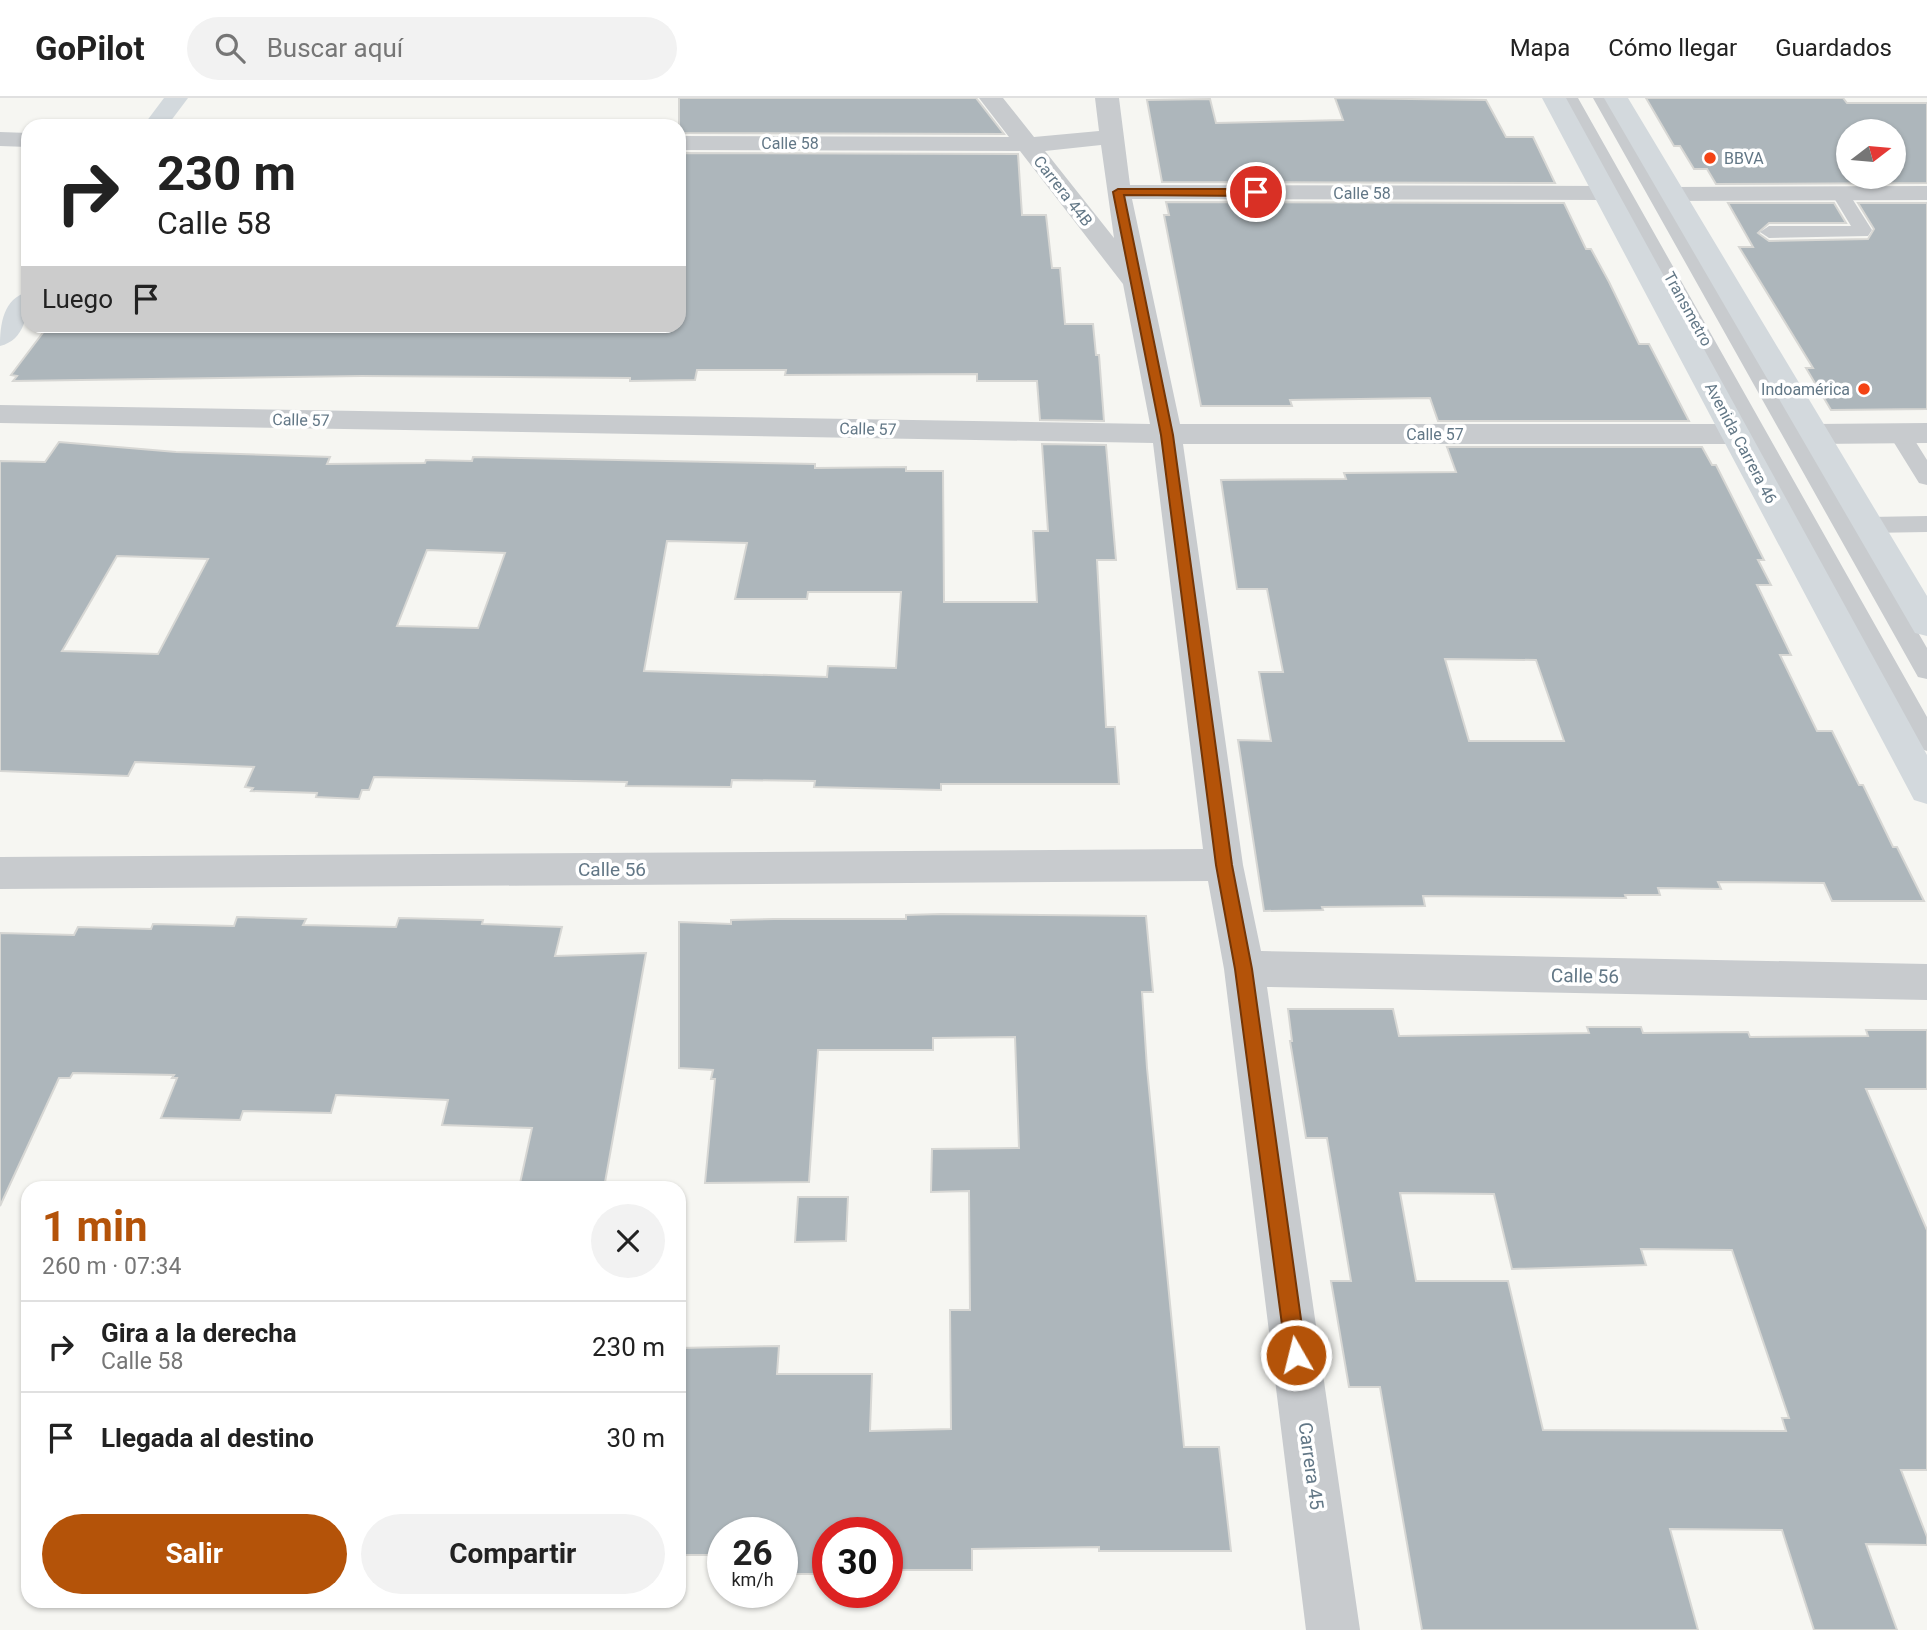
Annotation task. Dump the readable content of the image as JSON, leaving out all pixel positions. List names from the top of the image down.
{
  "streets": {
    "main road": ["Avenida Carrera 46"],
    "street": [
      "Calle 58",
      "Carrera 44B",
      "Calle 57",
      "Calle 56",
      "Carrera 45"
    ],
    "lane": ["Transmetro"]
  },
  "crossings": [
    ["Calle 58", "Carrera 44B"],
    ["Calle 58", "Avenida Carrera 46"],
    ["Calle 58", "Carrera 45"],
    ["Carrera 44B", "Carrera 45"],
    ["Calle 57", "Avenida Carrera 46"],
    ["Calle 57", "Carrera 45"],
    ["Calle 56", "Carrera 45"]
  ],
  "places": ["BBVA", "Indoamérica"],
  "north": "right",
  "page": {
    "header": "GoPilot",
    "search": "Buscar aquí",
    "nav": ["Mapa", "Cómo llegar", "Guardados"],
    "turn": ["230 m", "Calle 58"],
    "then": "Luego",
    "heading": ["1 min", "260 m · 07:34"],
    "list": [
      {
        "name": "Gira a la derecha",
        "note": "Calle 58",
        "value": "230 m"
      },
      {
        "name": "Llegada al destino",
        "value": "30 m"
      }
    ],
    "buttons": ["Salir", "Compartir"],
    "speed": "26 km/h",
    "limit": "30"
  }
}
